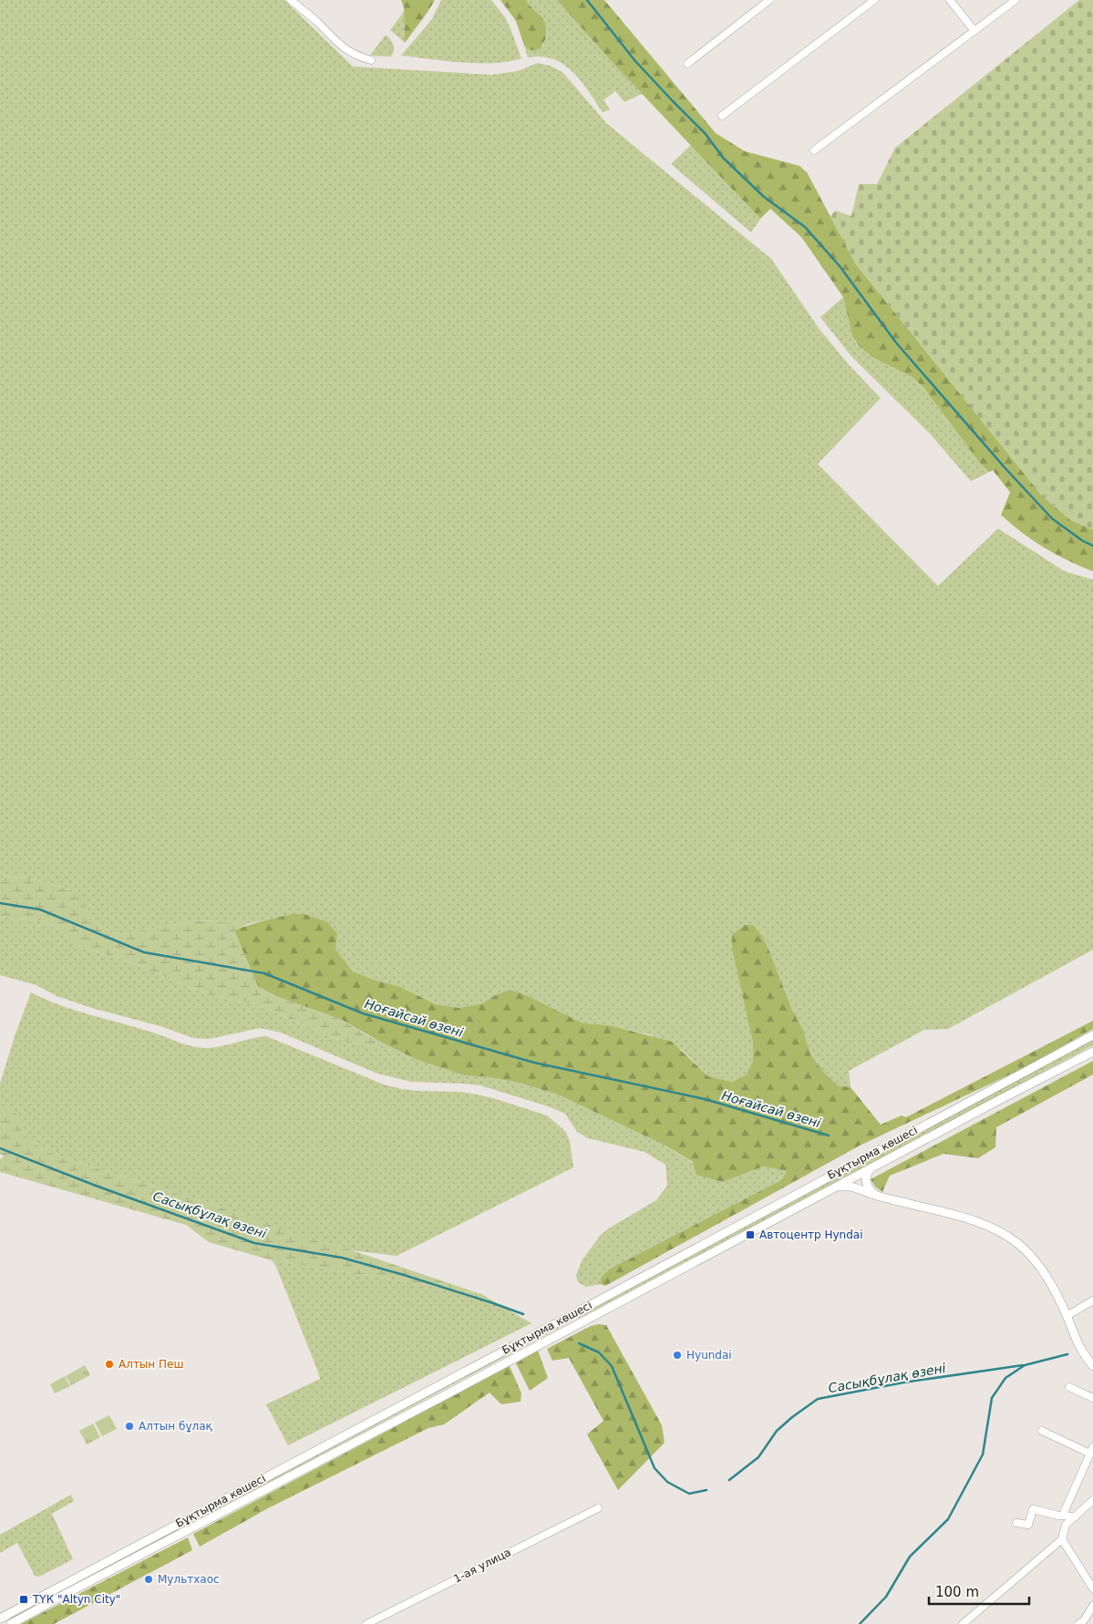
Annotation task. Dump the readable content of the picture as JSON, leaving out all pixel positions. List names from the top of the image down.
{
  "streets": {
    "main road": ["Бұқтырма көшесі"],
    "street": ["1-ая улица"]
  },
  "water": ["Ноғайсай өзені", "Сасықбұлақ өзені"],
  "places": {
    "transit": ["Автоцентр Hyndai", "ТҮК \"Altyn City\""],
    "other": [
      "Hyundai",
      "Алтын Пеш",
      "Алтын бұлақ",
      "Мультхаос"
    ]
  },
  "scale_bar": "100 m"
}
